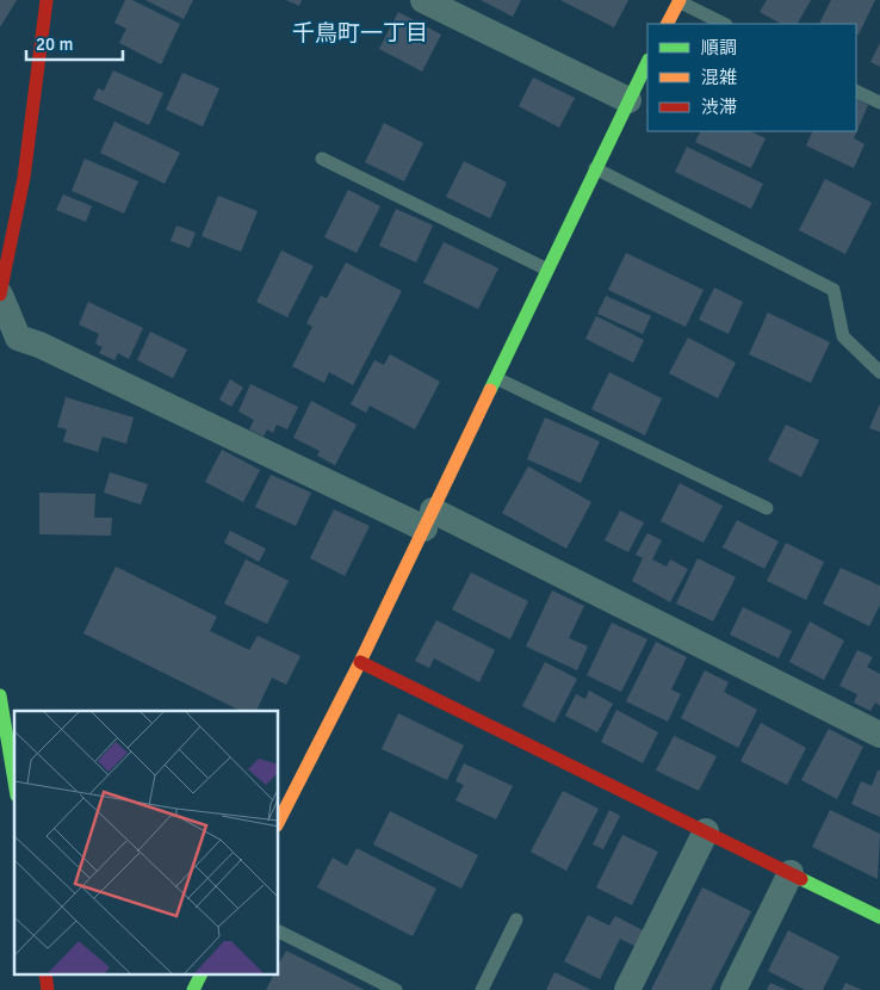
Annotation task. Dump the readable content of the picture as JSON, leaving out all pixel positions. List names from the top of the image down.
{
  "districts": ["千鳥町一丁目"],
  "legend": ["順調", "混雑", "渋滞"],
  "scale_bar": "20 m"
}
